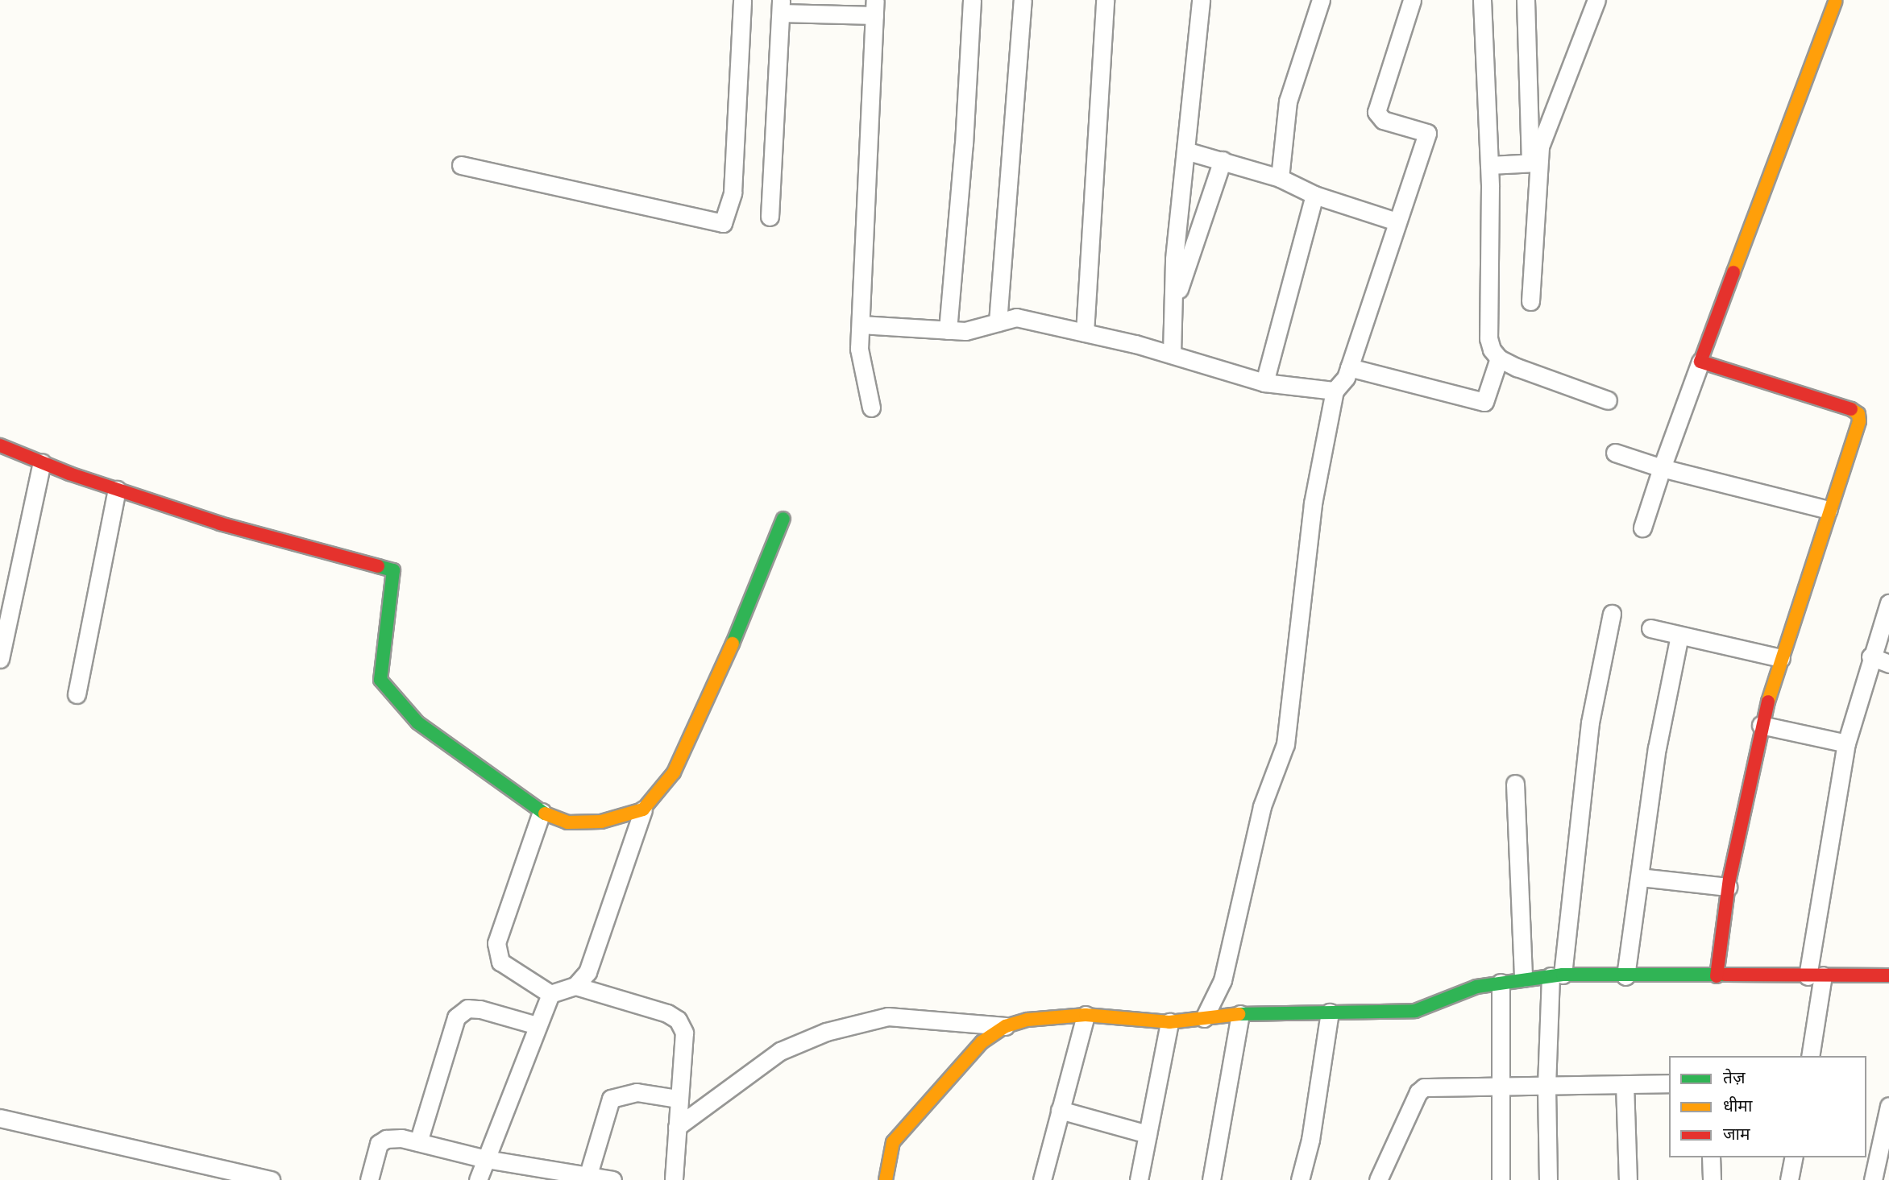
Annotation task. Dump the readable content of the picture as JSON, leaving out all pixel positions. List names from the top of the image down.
{
  "legend": ["तेज़", "धीमा", "जाम"]
}
